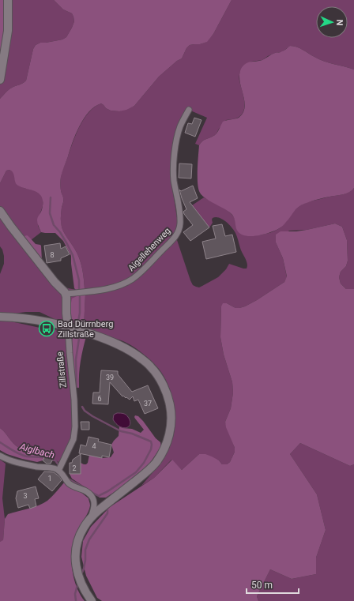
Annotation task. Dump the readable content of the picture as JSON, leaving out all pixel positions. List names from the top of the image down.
{
  "streets": {
    "main road": ["Zillstraße"],
    "street": ["Aigellehenweg"]
  },
  "crossings": [
    ["Aigellehenweg", "Zillstraße"]
  ],
  "water": ["Aiglbach"],
  "places": {
    "bus stop": ["Bad Dürrnberg Zillstraße"]
  },
  "house_numbers": [
    "8",
    "39",
    "6",
    "37",
    "4",
    "2",
    "1",
    "3"
  ],
  "scale_bar": "50 m",
  "north": "right"
}
